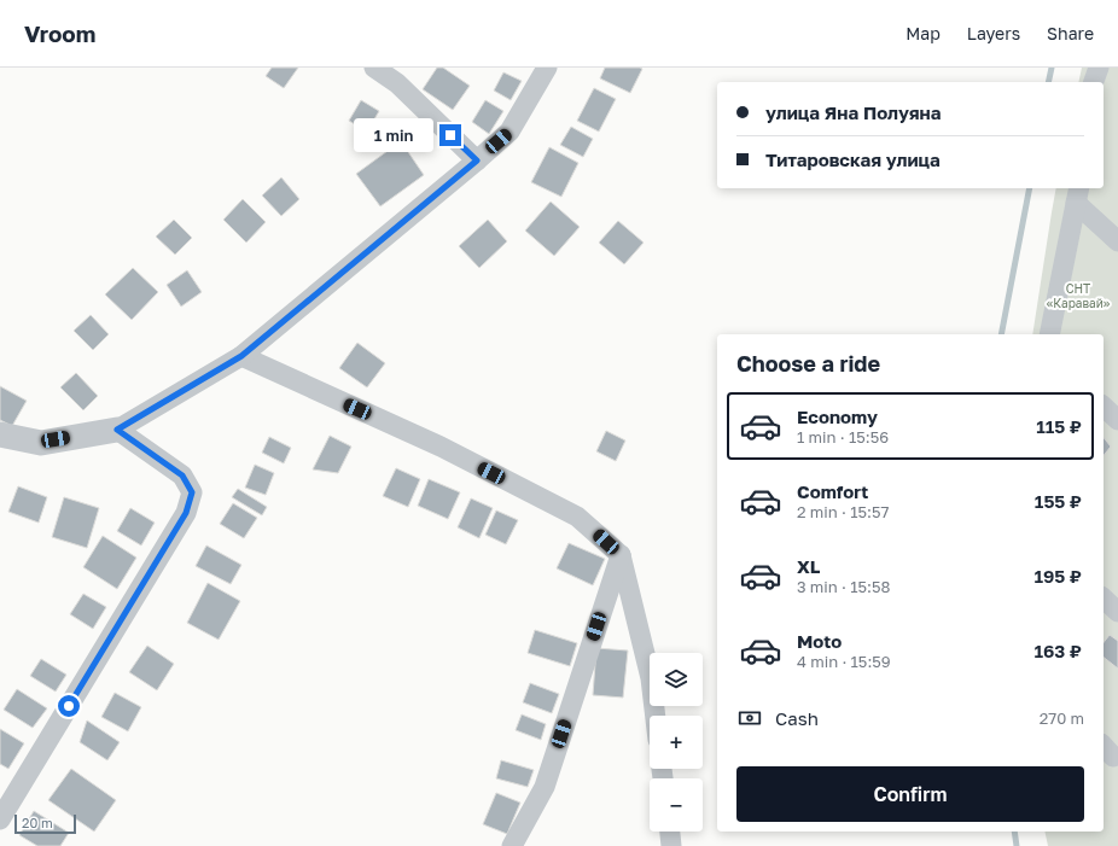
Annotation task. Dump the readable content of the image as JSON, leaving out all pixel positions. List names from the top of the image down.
{
  "parks": ["СНТ «Каравай»"],
  "scale_bar": "20 m",
  "page": {
    "header": "Vroom",
    "nav": ["Map", "Layers", "Share"],
    "banner": ["улица Яна Полуяна", "Титаровская улица"],
    "bubble": "1 min",
    "heading": "Choose a ride",
    "list": [
      {
        "name": "Economy",
        "note": "1 min · 15:56",
        "value": "115 ₽"
      },
      {
        "name": "Comfort",
        "note": "2 min · 15:57",
        "value": "155 ₽"
      },
      {
        "name": "XL",
        "note": "3 min · 15:58",
        "value": "195 ₽"
      },
      {
        "name": "Moto",
        "note": "4 min · 15:59",
        "value": "163 ₽"
      }
    ],
    "map_buttons": ["+", "−"],
    "pay": ["Cash", "270 m"],
    "buttons": "Confirm",
    "scale": "20 m"
  }
}
